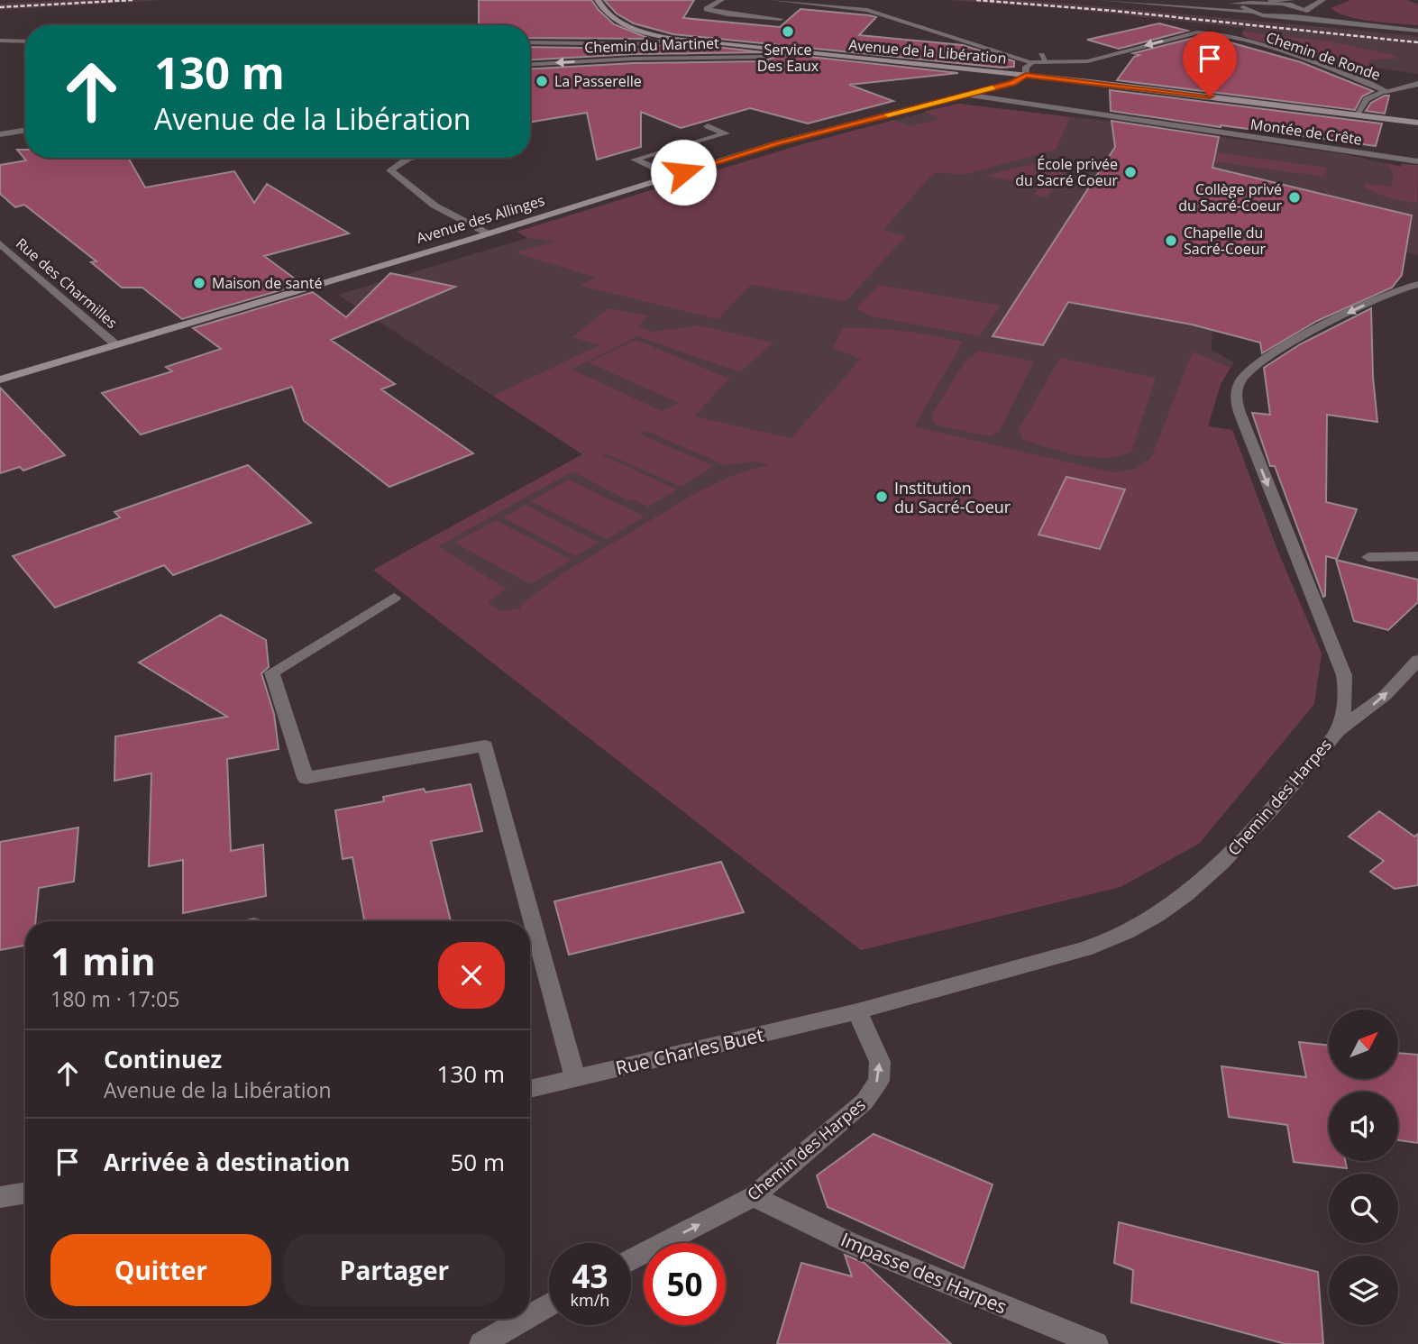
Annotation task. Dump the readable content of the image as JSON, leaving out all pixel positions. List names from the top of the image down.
{
  "streets": {
    "main road": ["Avenue de la Libération", "Avenue des Allinges"],
    "street": [
      "Chemin du Martinet",
      "Chemin de Ronde",
      "Montée de Crête",
      "Rue des Charmilles",
      "Chemin des Harpes",
      "Rue Charles Buet",
      "Impasse des Harpes"
    ]
  },
  "crossings": [
    ["Chemin du Martinet", "Avenue de la Libération"],
    ["Avenue de la Libération", "Chemin de Ronde"],
    ["Avenue de la Libération", "Avenue des Allinges"],
    ["Montée de Crête", "Avenue des Allinges"],
    ["Avenue des Allinges", "Rue des Charmilles"],
    ["Chemin des Harpes", "Rue Charles Buet"],
    ["Chemin des Harpes", "Impasse des Harpes"]
  ],
  "places": [
    "Service Des Eaux",
    "La Passerelle",
    "École privée du Sacré Coeur",
    "Collège privé du Sacré-Coeur",
    "Chapelle du Sacré-Coeur",
    "Maison de santé",
    "Institution du Sacré-Coeur"
  ],
  "north": "top right",
  "page": {
    "turn": ["130 m", "Avenue de la Libération"],
    "heading": ["1 min", "180 m · 17:05"],
    "list": [
      {
        "name": "Continuez",
        "note": "Avenue de la Libération",
        "value": "130 m"
      },
      {
        "name": "Arrivée à destination",
        "value": "50 m"
      }
    ],
    "buttons": ["Quitter", "Partager"],
    "speed": "43 km/h",
    "limit": "50"
  }
}
